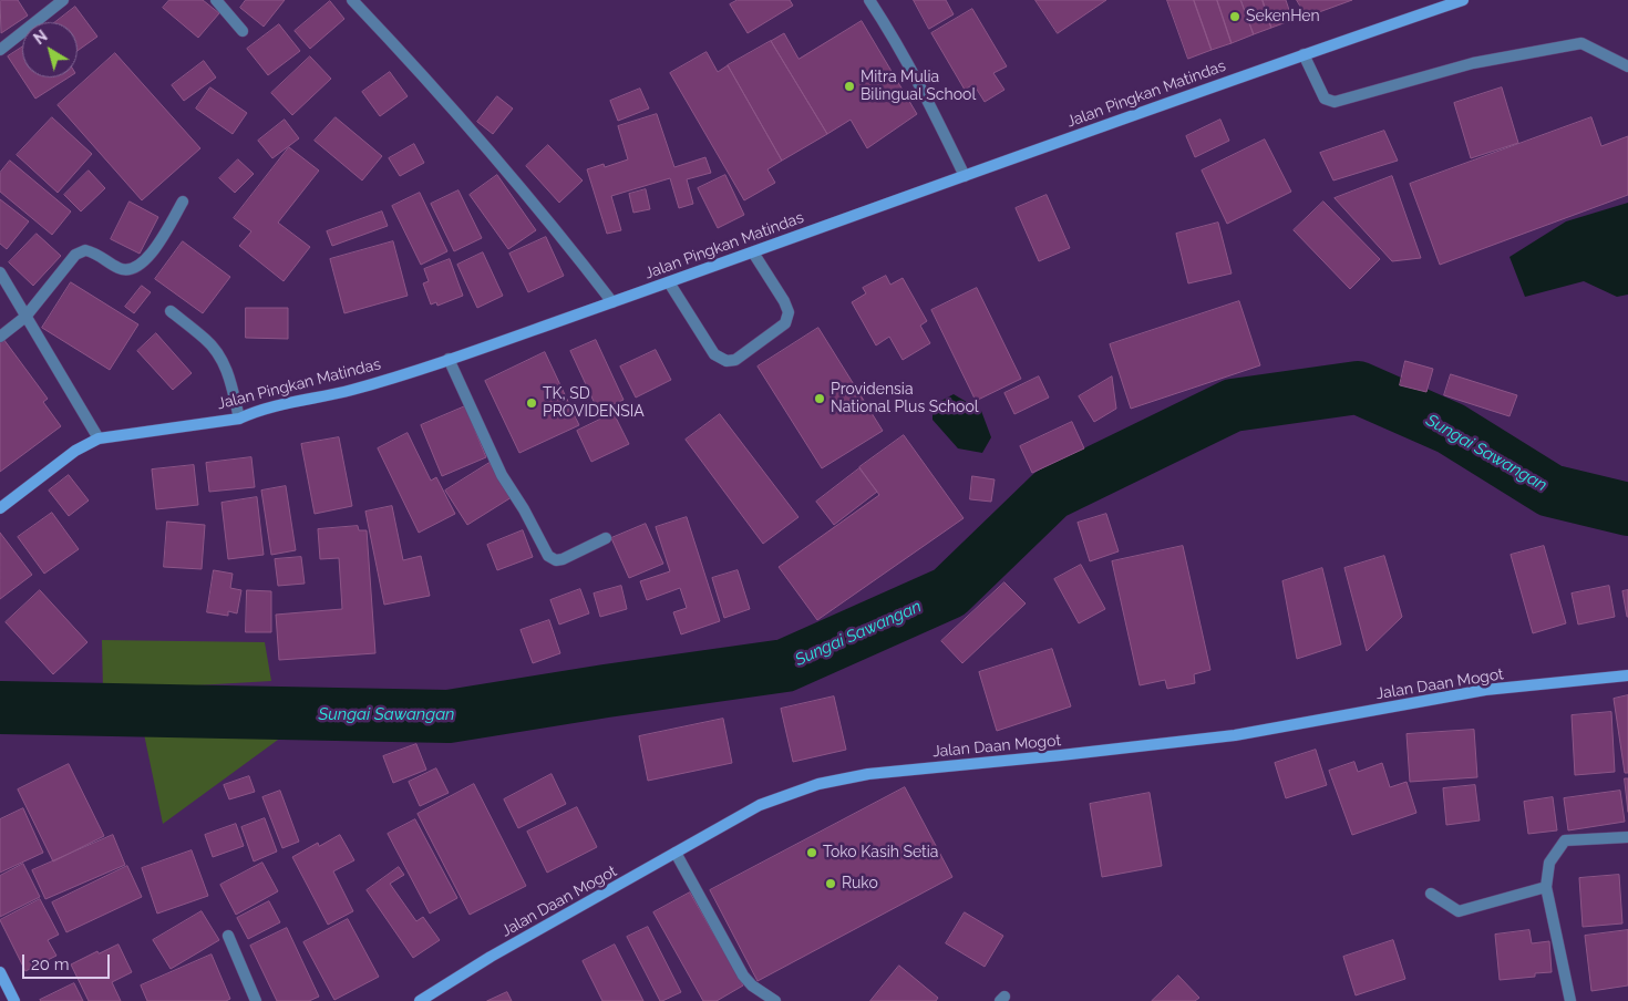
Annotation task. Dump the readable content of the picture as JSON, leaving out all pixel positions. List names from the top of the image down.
{
  "streets": {
    "street": ["Jalan Pingkan Matindas", "Jalan Daan Mogot"]
  },
  "water": ["Sungai Sawangan"],
  "places": [
    "SekenHen",
    "Mitra Mulia Bilingual School",
    "Providensia National Plus School",
    "TK, SD PROVIDENSIA",
    "Toko Kasih Setia",
    "Ruko"
  ],
  "scale_bar": "20 m",
  "north": "top left"
}
